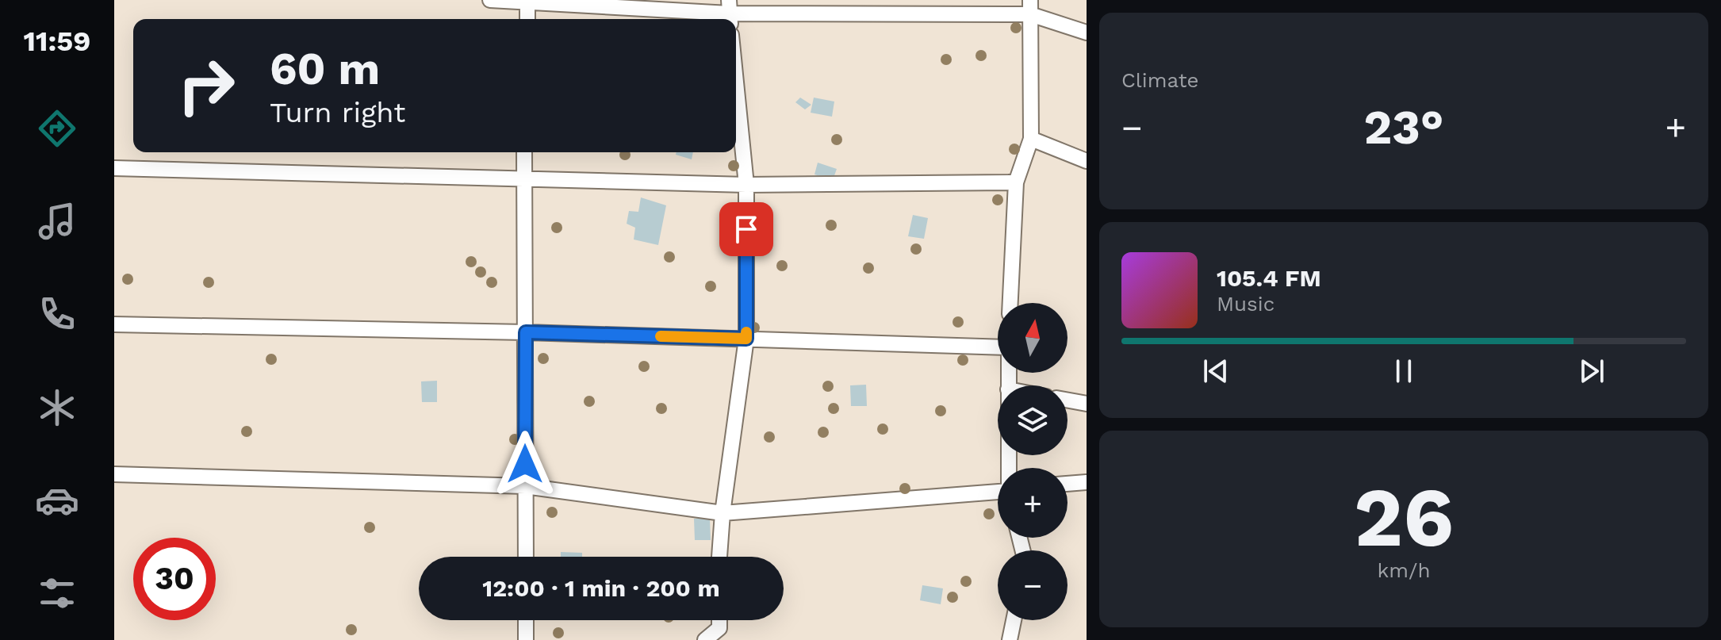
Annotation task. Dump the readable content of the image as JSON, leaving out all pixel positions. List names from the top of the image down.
{
  "north": "top",
  "page": {
    "tabs": "11:59",
    "tile": [
      "Climate",
      ["26", "km/h"]
    ],
    "turn": ["60 m", "Turn right"],
    "heat": ["−", "23°", "+"],
    "song": ["105.4 FM", "Music"],
    "map_buttons": ["+", "−"],
    "limit": "30",
    "trip": "12:00 · 1 min · 200 m"
  }
}
